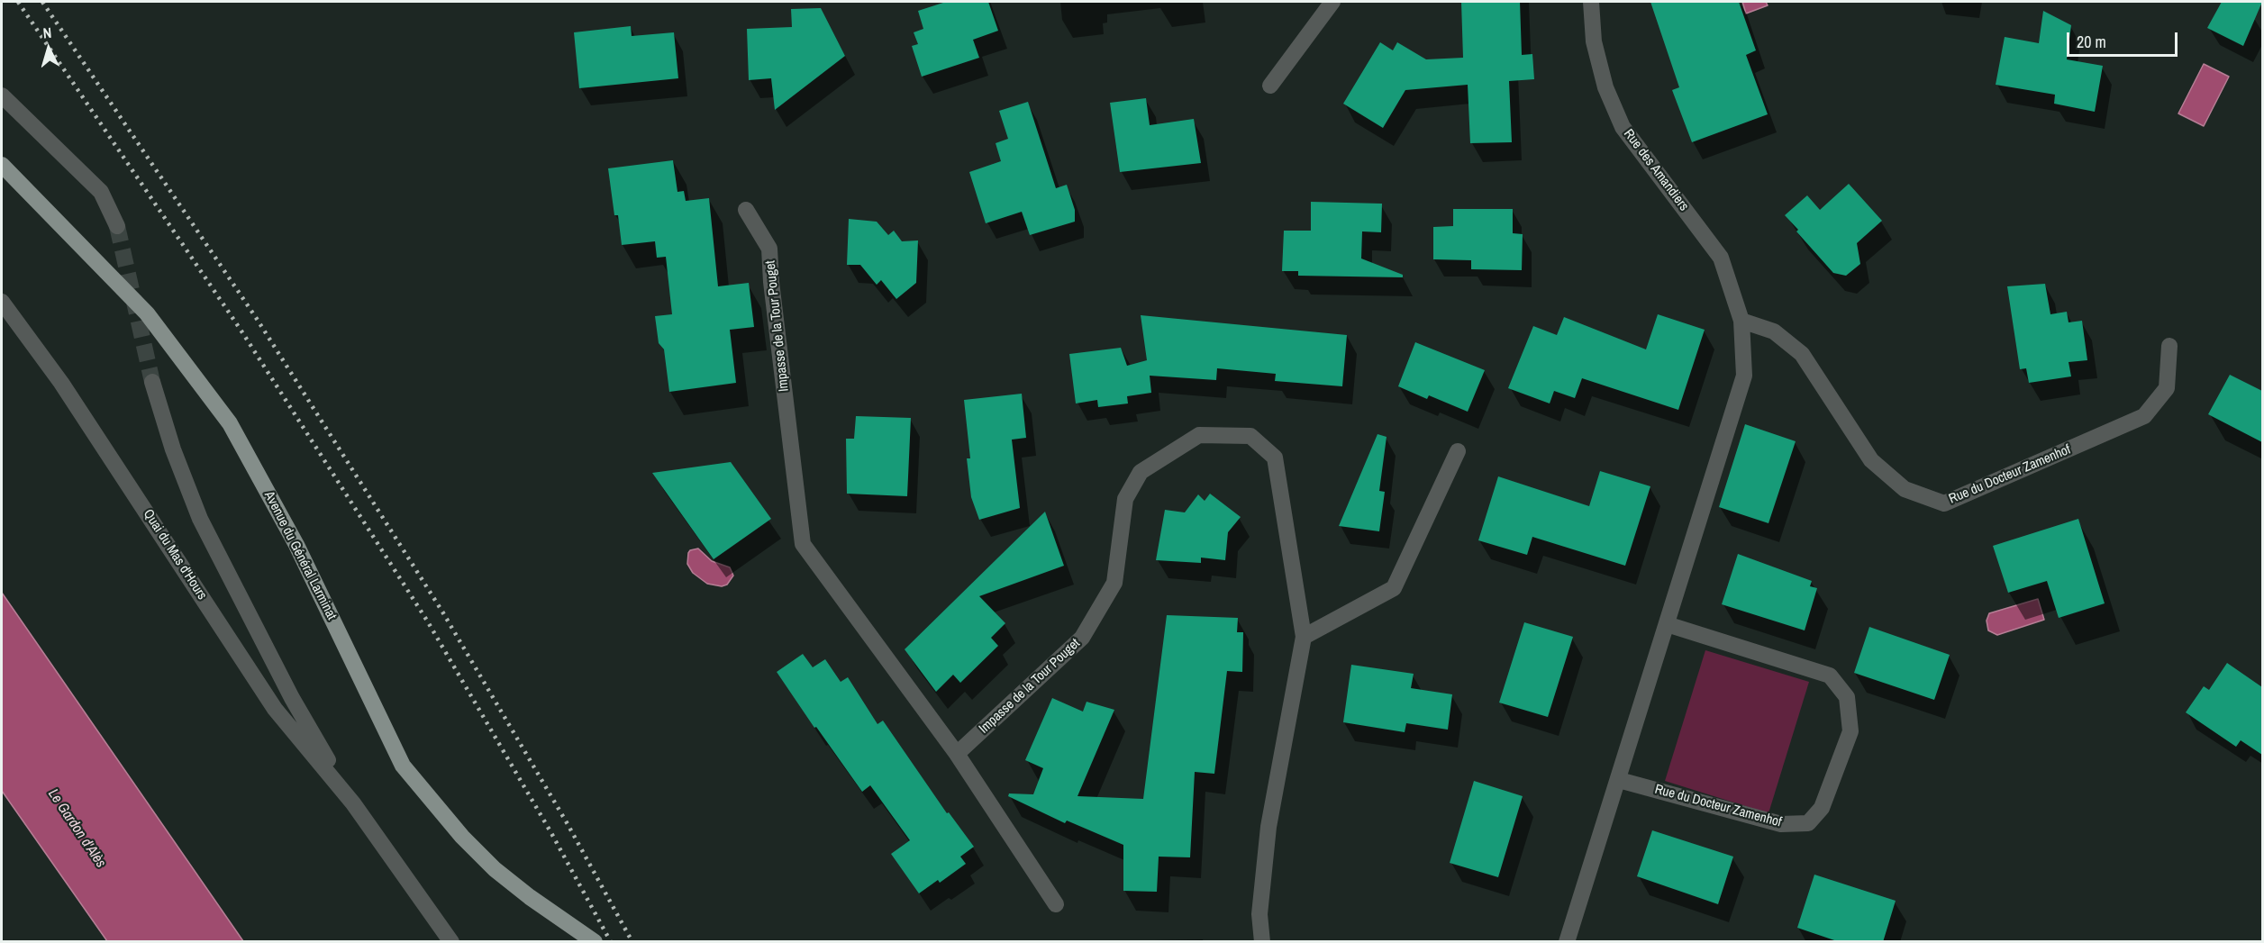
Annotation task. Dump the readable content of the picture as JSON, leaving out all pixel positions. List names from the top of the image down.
{
  "streets": {
    "main road": ["Avenue du Général Larminat"],
    "street": [
      "Rue des Amandiers",
      "Impasse de la Tour Pouget",
      "Rue du Docteur Zamenhof",
      "Quai du Mas d'Hours"
    ]
  },
  "crossings": [
    ["Rue des Amandiers", "Rue du Docteur Zamenhof"]
  ],
  "water": ["Le Gardon d'Alès"],
  "scale_bar": "20 m",
  "north": "top"
}
